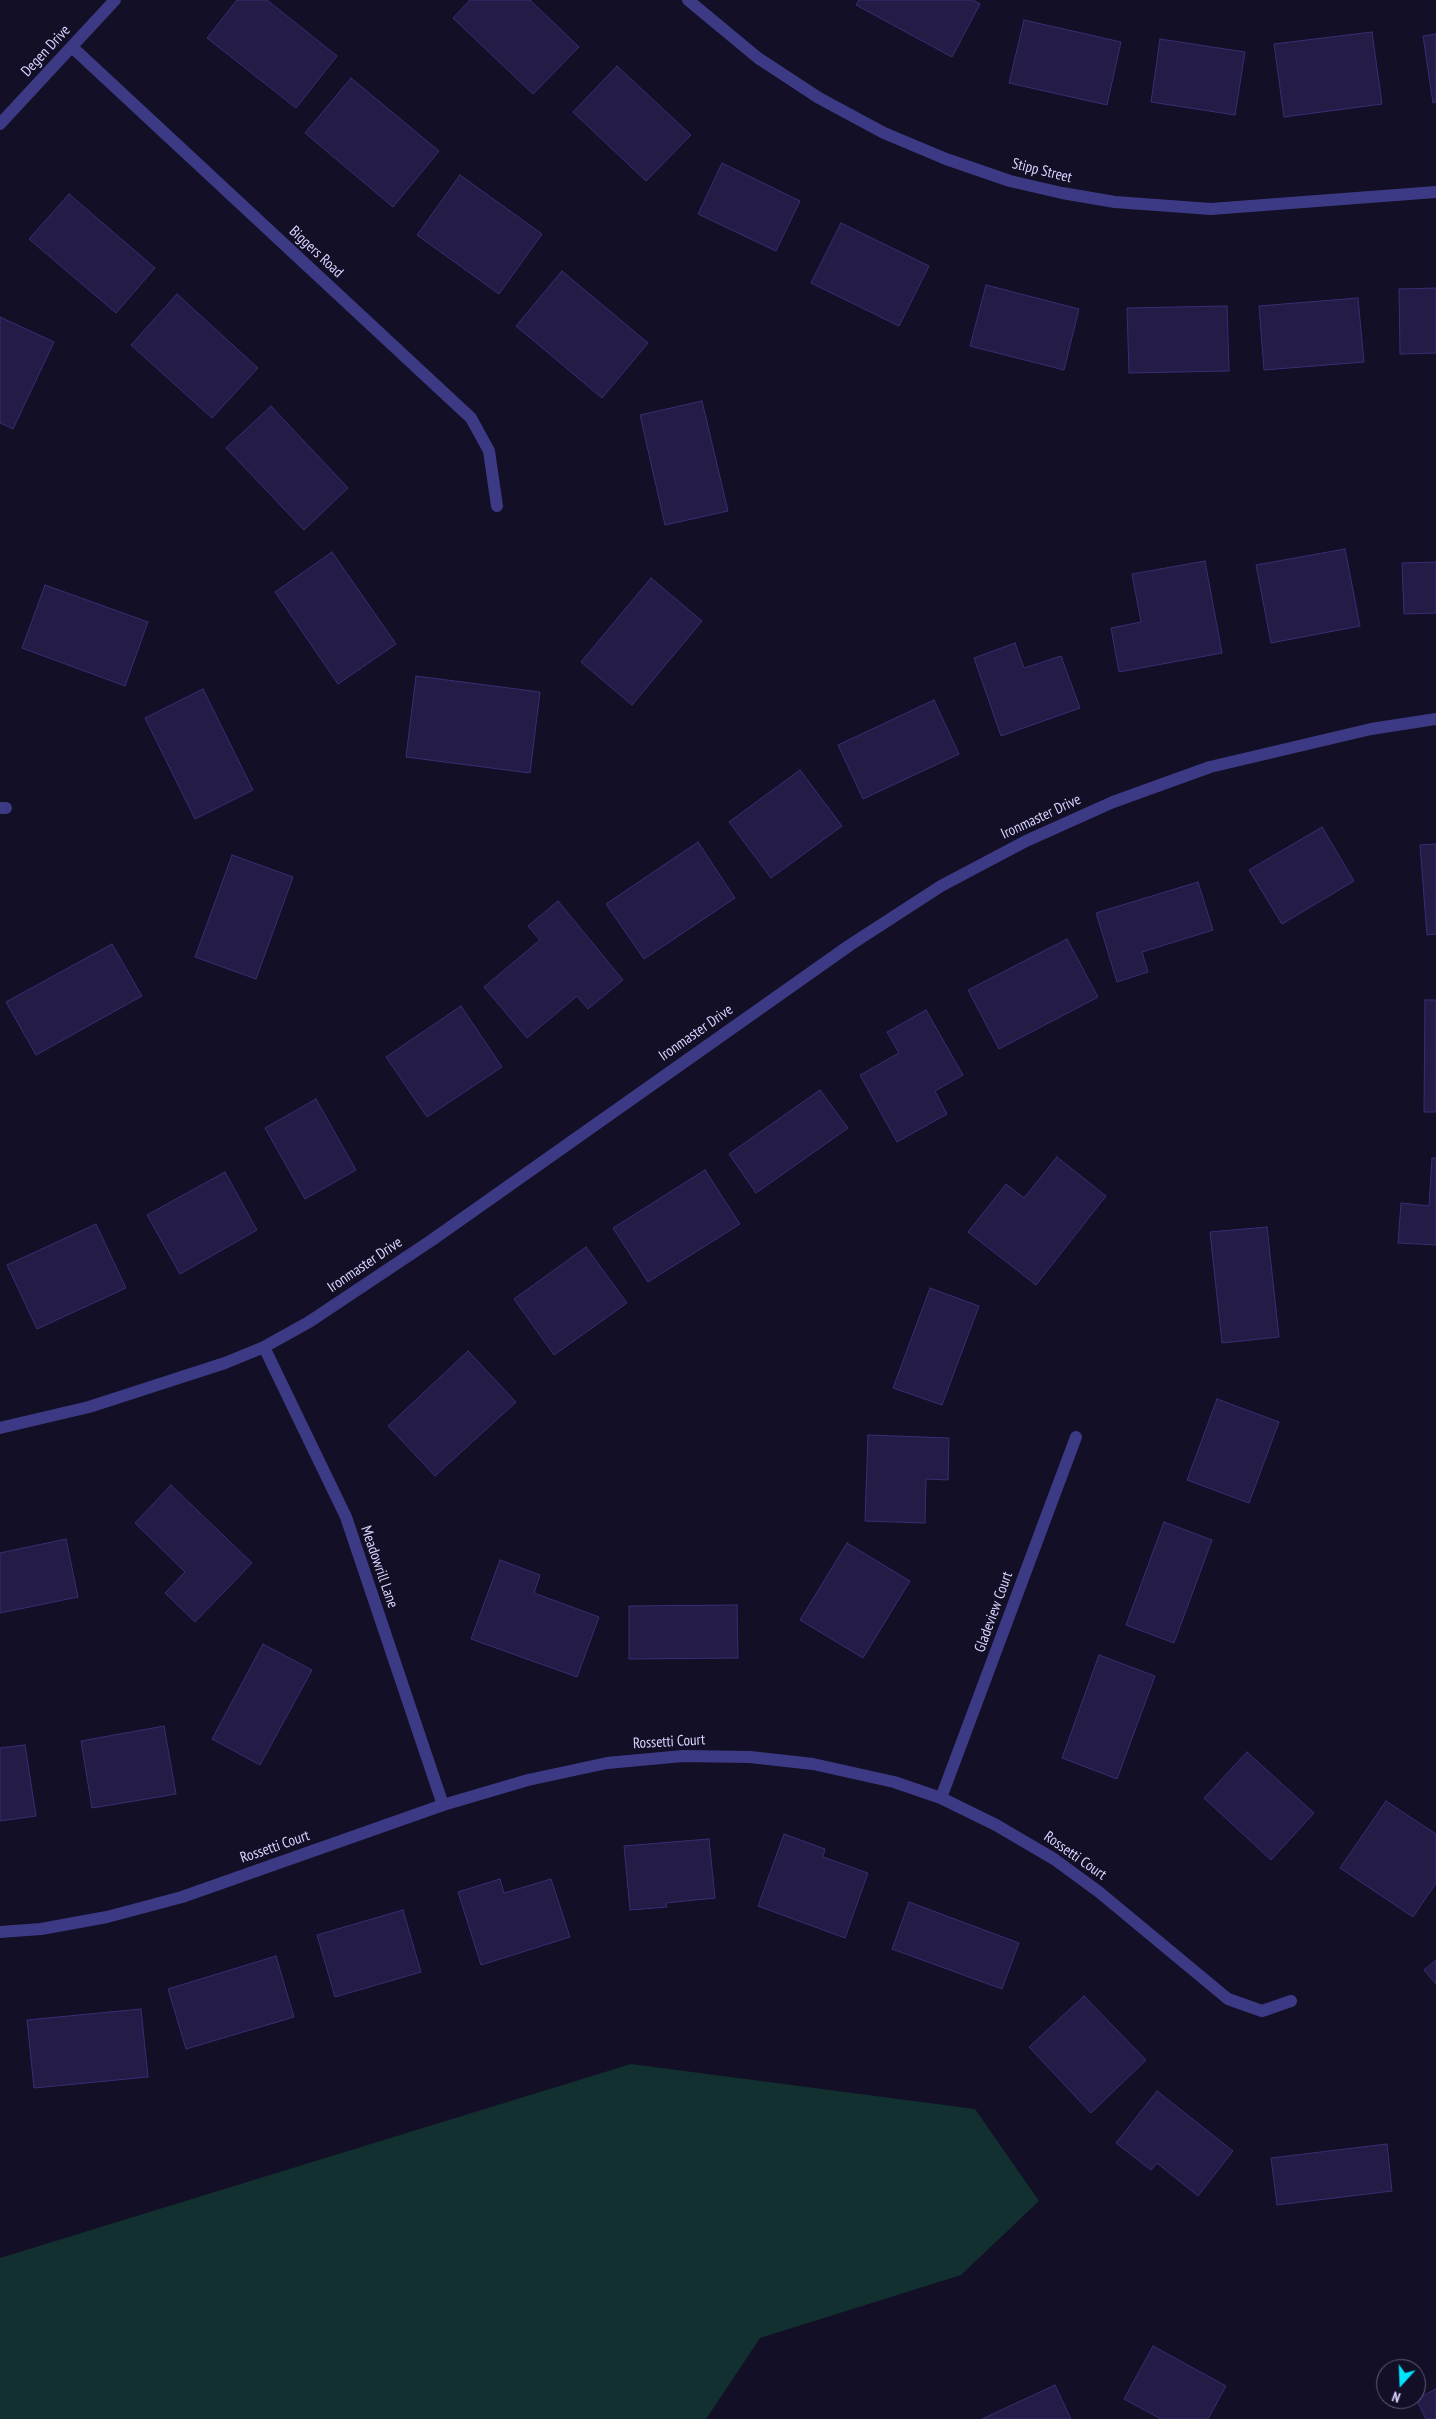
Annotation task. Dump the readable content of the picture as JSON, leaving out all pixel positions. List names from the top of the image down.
{
  "streets": {
    "street": [
      "Degen Drive",
      "Stipp Street",
      "Biggers Road",
      "Ironmaster Drive",
      "Meadowrill Lane",
      "Gladeview Court",
      "Rossetti Court"
    ]
  },
  "crossings": [
    ["Degen Drive", "Biggers Road"],
    ["Ironmaster Drive", "Meadowrill Lane"],
    ["Meadowrill Lane", "Rossetti Court"],
    ["Gladeview Court", "Rossetti Court"]
  ],
  "north": "bottom"
}
